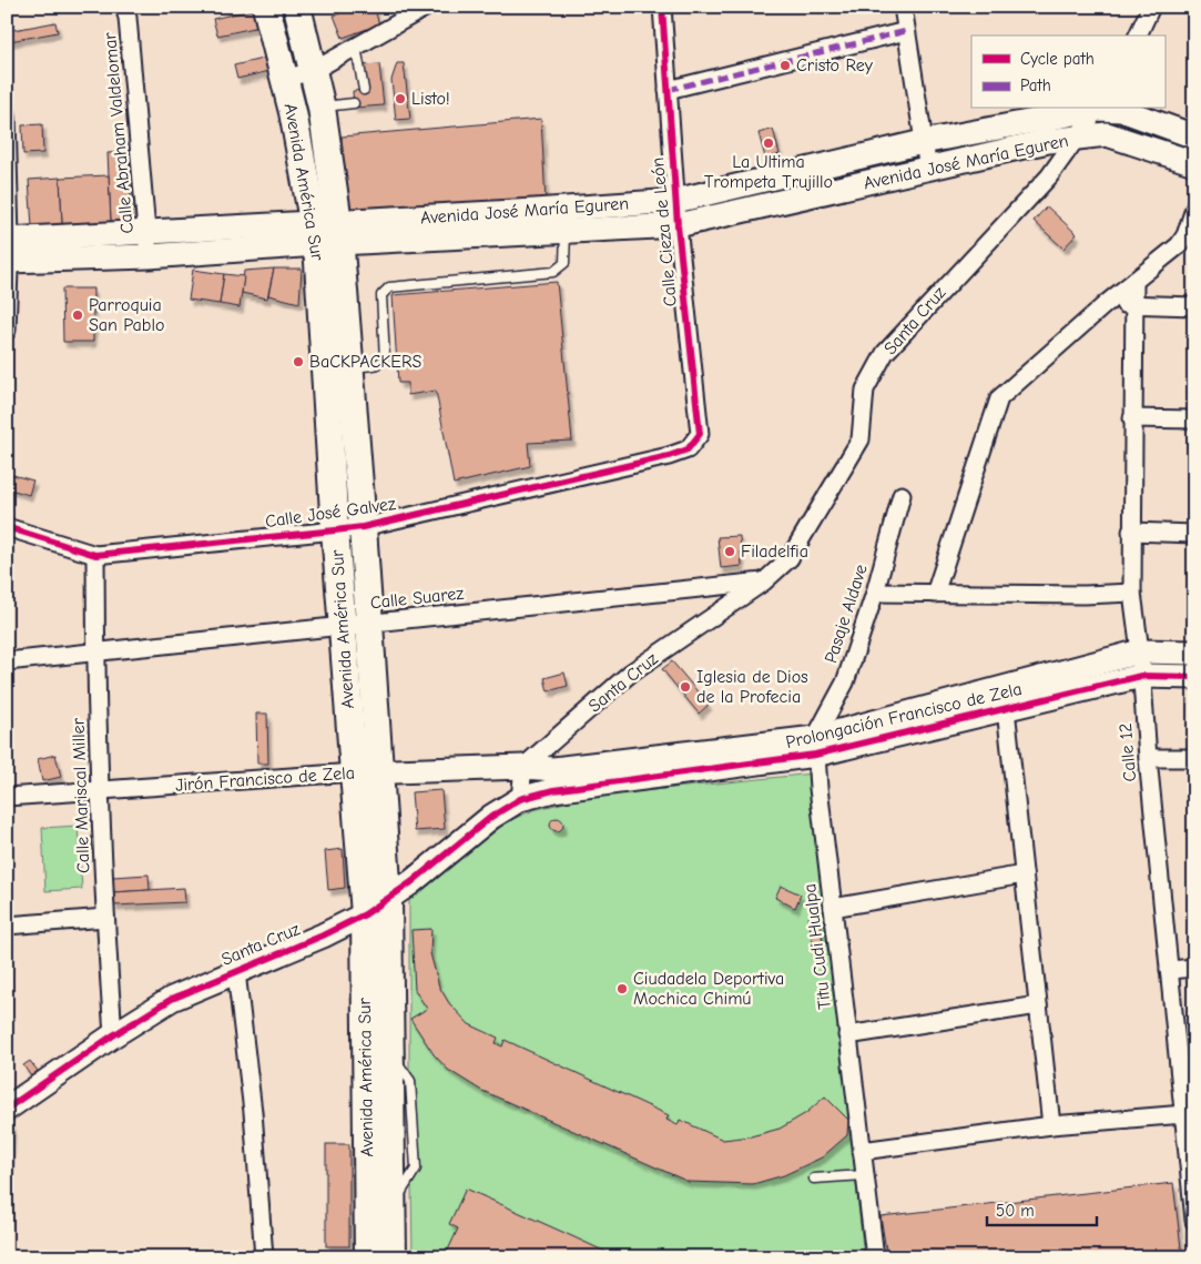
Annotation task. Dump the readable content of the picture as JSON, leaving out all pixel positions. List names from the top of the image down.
{
  "streets": {
    "main road": [
      "Avenida José María Eguren",
      "Avenida América Sur",
      "Santa Cruz",
      "Prolongación Francisco de Zela",
      "Jirón Francisco de Zela"
    ],
    "street": [
      "Calle Abraham Valdelomar",
      "Calle Cieza de León",
      "Calle José Galvez",
      "Calle Suarez",
      "Pasaje Aldave",
      "Calle 12",
      "Calle Mariscal Miller",
      "Titu Cudi Hualpa"
    ]
  },
  "crossings": [
    ["Calle Abraham Valdelomar", "Avenida José María Eguren"],
    ["Avenida José María Eguren", "Avenida América Sur"],
    ["Avenida José María Eguren", "Calle Cieza de León"],
    ["Avenida José María Eguren", "Santa Cruz"],
    ["Avenida América Sur", "Santa Cruz"],
    ["Avenida América Sur", "Calle José Galvez"],
    ["Avenida América Sur", "Calle Suarez"],
    ["Avenida América Sur", "Jirón Francisco de Zela"],
    ["Calle Cieza de León", "Calle José Galvez"],
    ["Santa Cruz", "Calle Suarez"],
    ["Santa Cruz", "Prolongación Francisco de Zela"],
    ["Santa Cruz", "Jirón Francisco de Zela"],
    ["Santa Cruz", "Calle Mariscal Miller"],
    ["Calle José Galvez", "Calle Mariscal Miller"],
    ["Calle Suarez", "Calle Mariscal Miller"],
    ["Pasaje Aldave", "Prolongación Francisco de Zela"],
    ["Pasaje Aldave", "Titu Cudi Hualpa"],
    ["Prolongación Francisco de Zela", "Calle 12"],
    ["Prolongación Francisco de Zela", "Jirón Francisco de Zela"],
    ["Prolongación Francisco de Zela", "Titu Cudi Hualpa"],
    ["Jirón Francisco de Zela", "Calle Mariscal Miller"]
  ],
  "places": [
    "Cristo Rey",
    "Listo!",
    "La Ultima Trompeta Trujillo",
    "Parroquia San Pablo",
    "BaCKPACKERS",
    "Filadelfia",
    "Iglesia de Dios de la Profecia",
    "Ciudadela Deportiva Mochica Chimú"
  ],
  "legend": ["Cycle path", "Path"],
  "scale_bar": "50 m"
}
